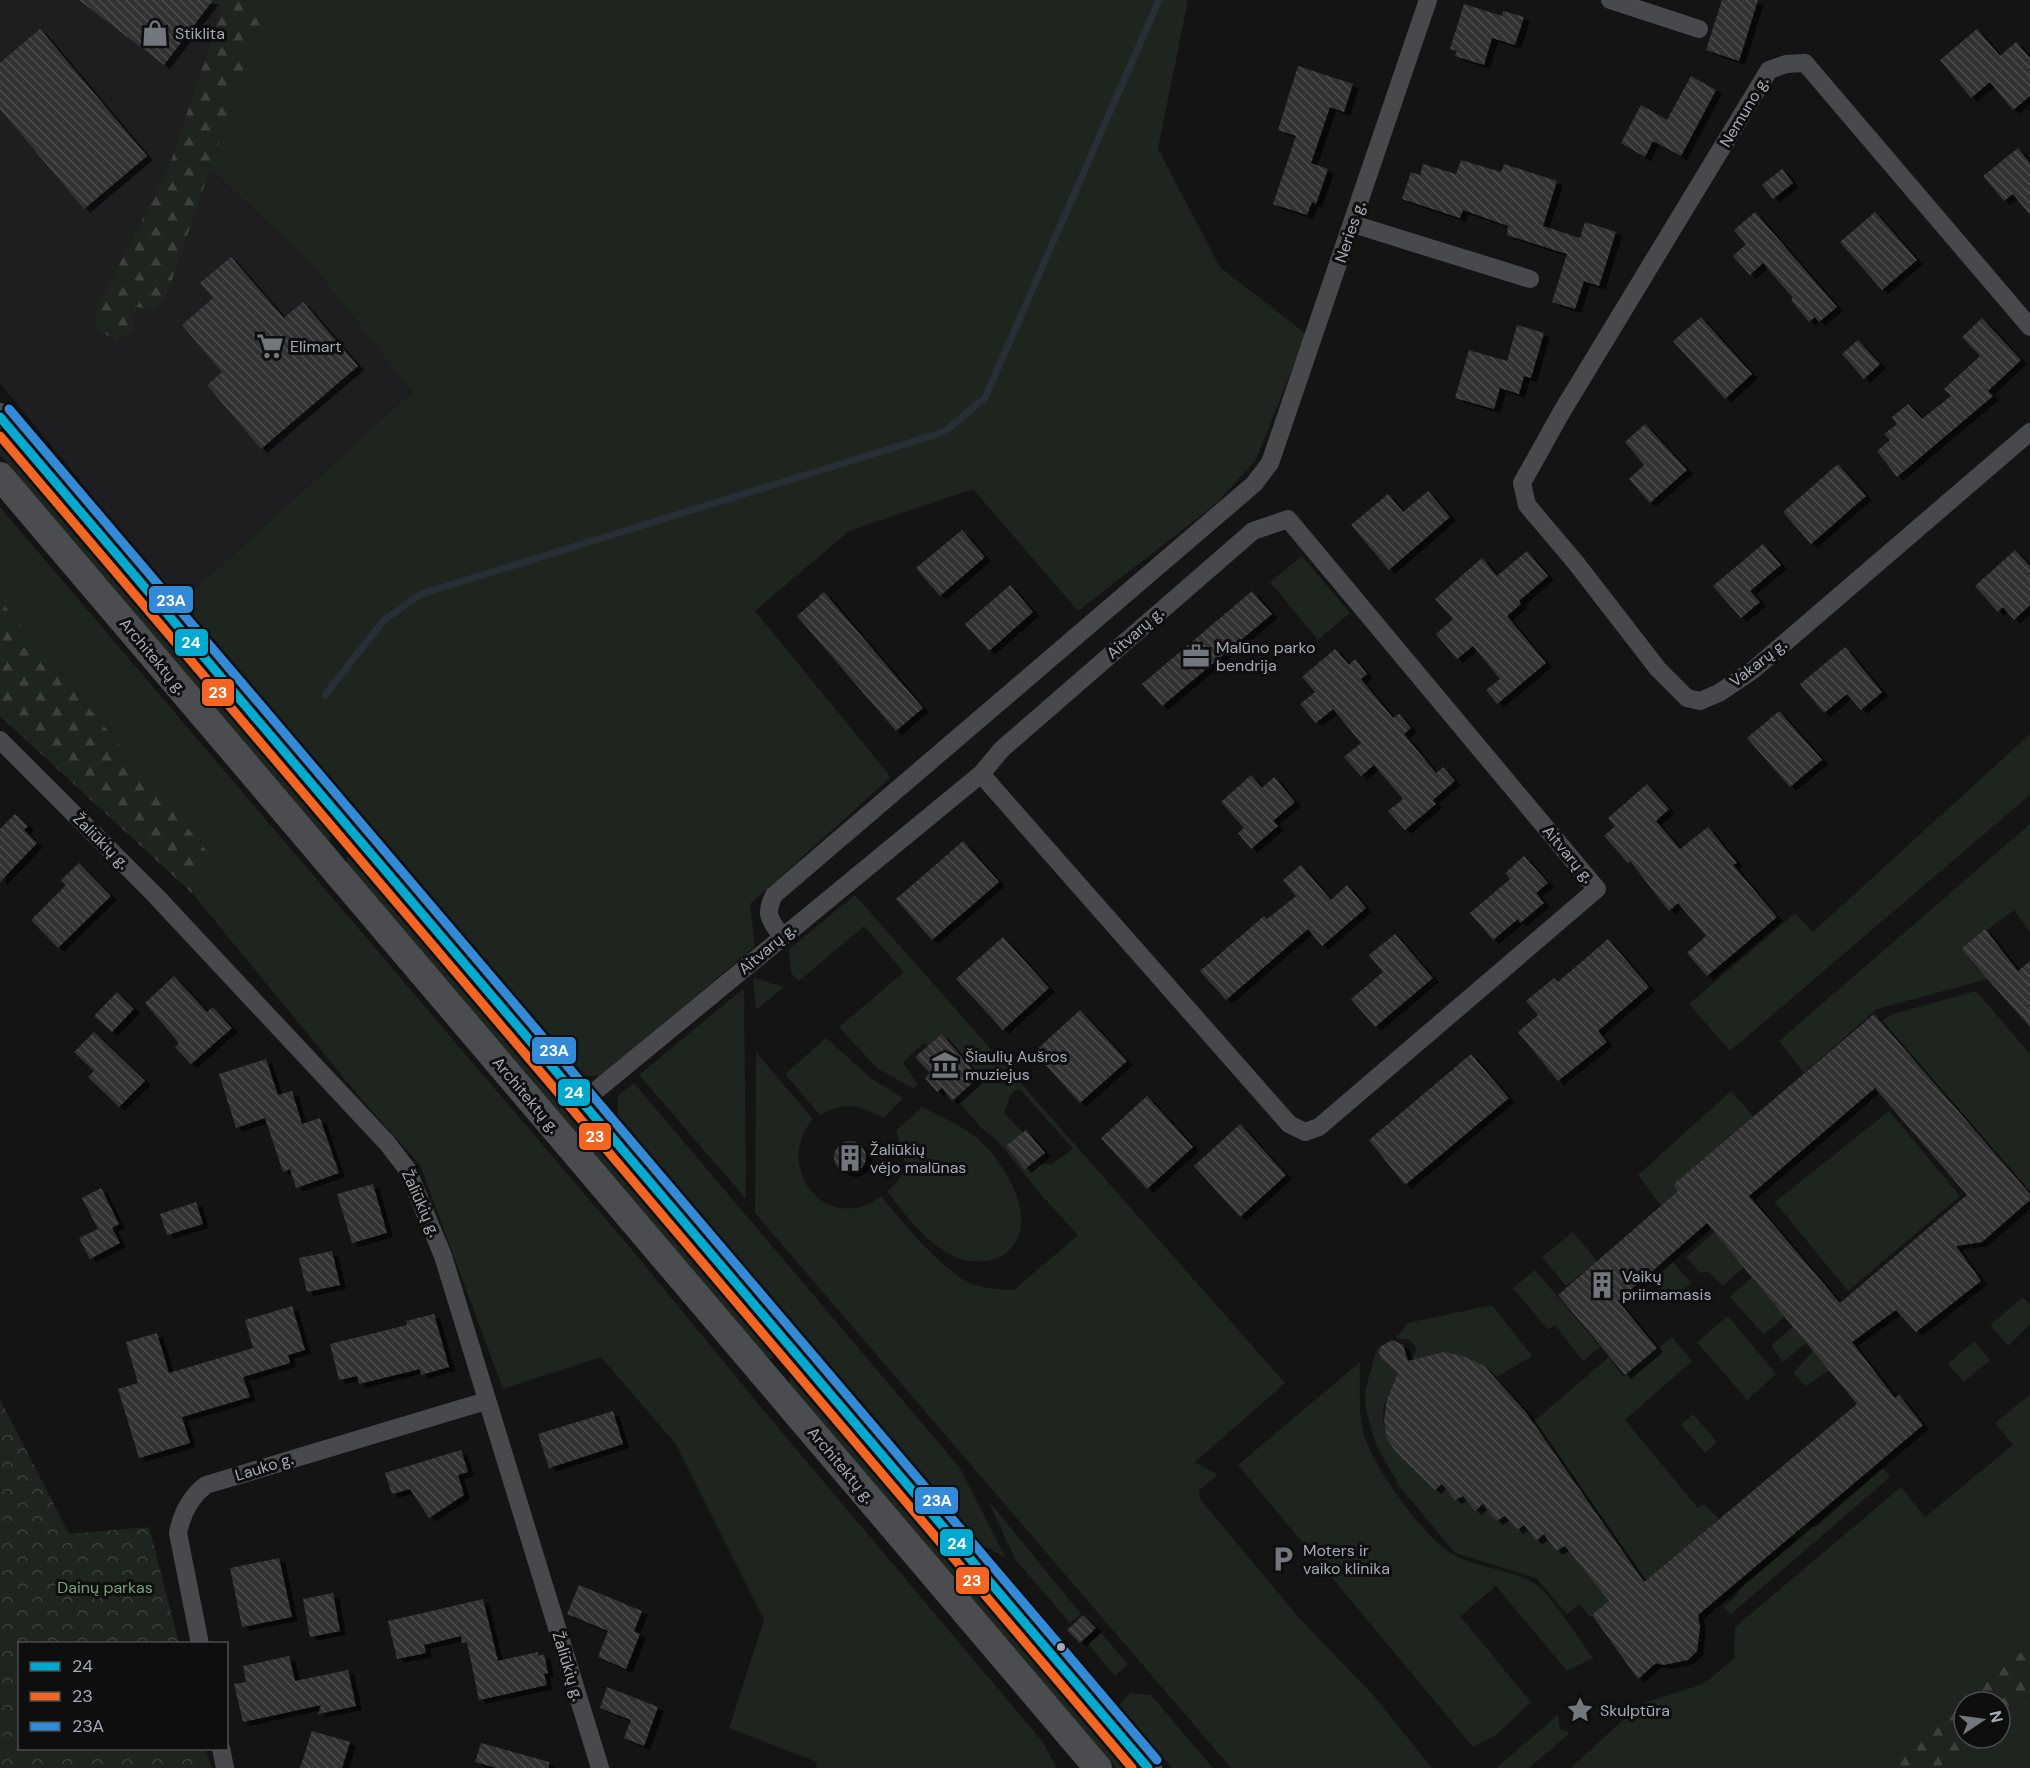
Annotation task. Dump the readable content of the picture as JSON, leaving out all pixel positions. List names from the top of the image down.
{
  "streets": {
    "main road": ["Architektų g."],
    "street": [
      "Nemuno g.",
      "Neries g.",
      "Aitvarų g.",
      "Vakarų g.",
      "Žaliūkių g.",
      "Lauko g."
    ]
  },
  "crossings": [
    ["Nemuno g.", "Vakarų g."],
    ["Neries g.", "Aitvarų g."],
    ["Žaliūkių g.", "Lauko g."]
  ],
  "parks": ["Dainų parkas"],
  "places": {
    "shop": ["Stiklita"],
    "supermarket": ["Elimart"],
    "office": ["Malūno parko bendrija"],
    "museum": ["Šiaulių Aušros muziejus"],
    "building": ["Žaliūkių vėjo malūnas", "Vaikų priimamasis"],
    "parking": ["Moters ir vaiko klinika"],
    "place": ["Skulptūra"]
  },
  "lines": ["transit line 23A", "transit line 24", "transit line 23"],
  "legend": ["24", "23", "23A"],
  "north": "right"
}
